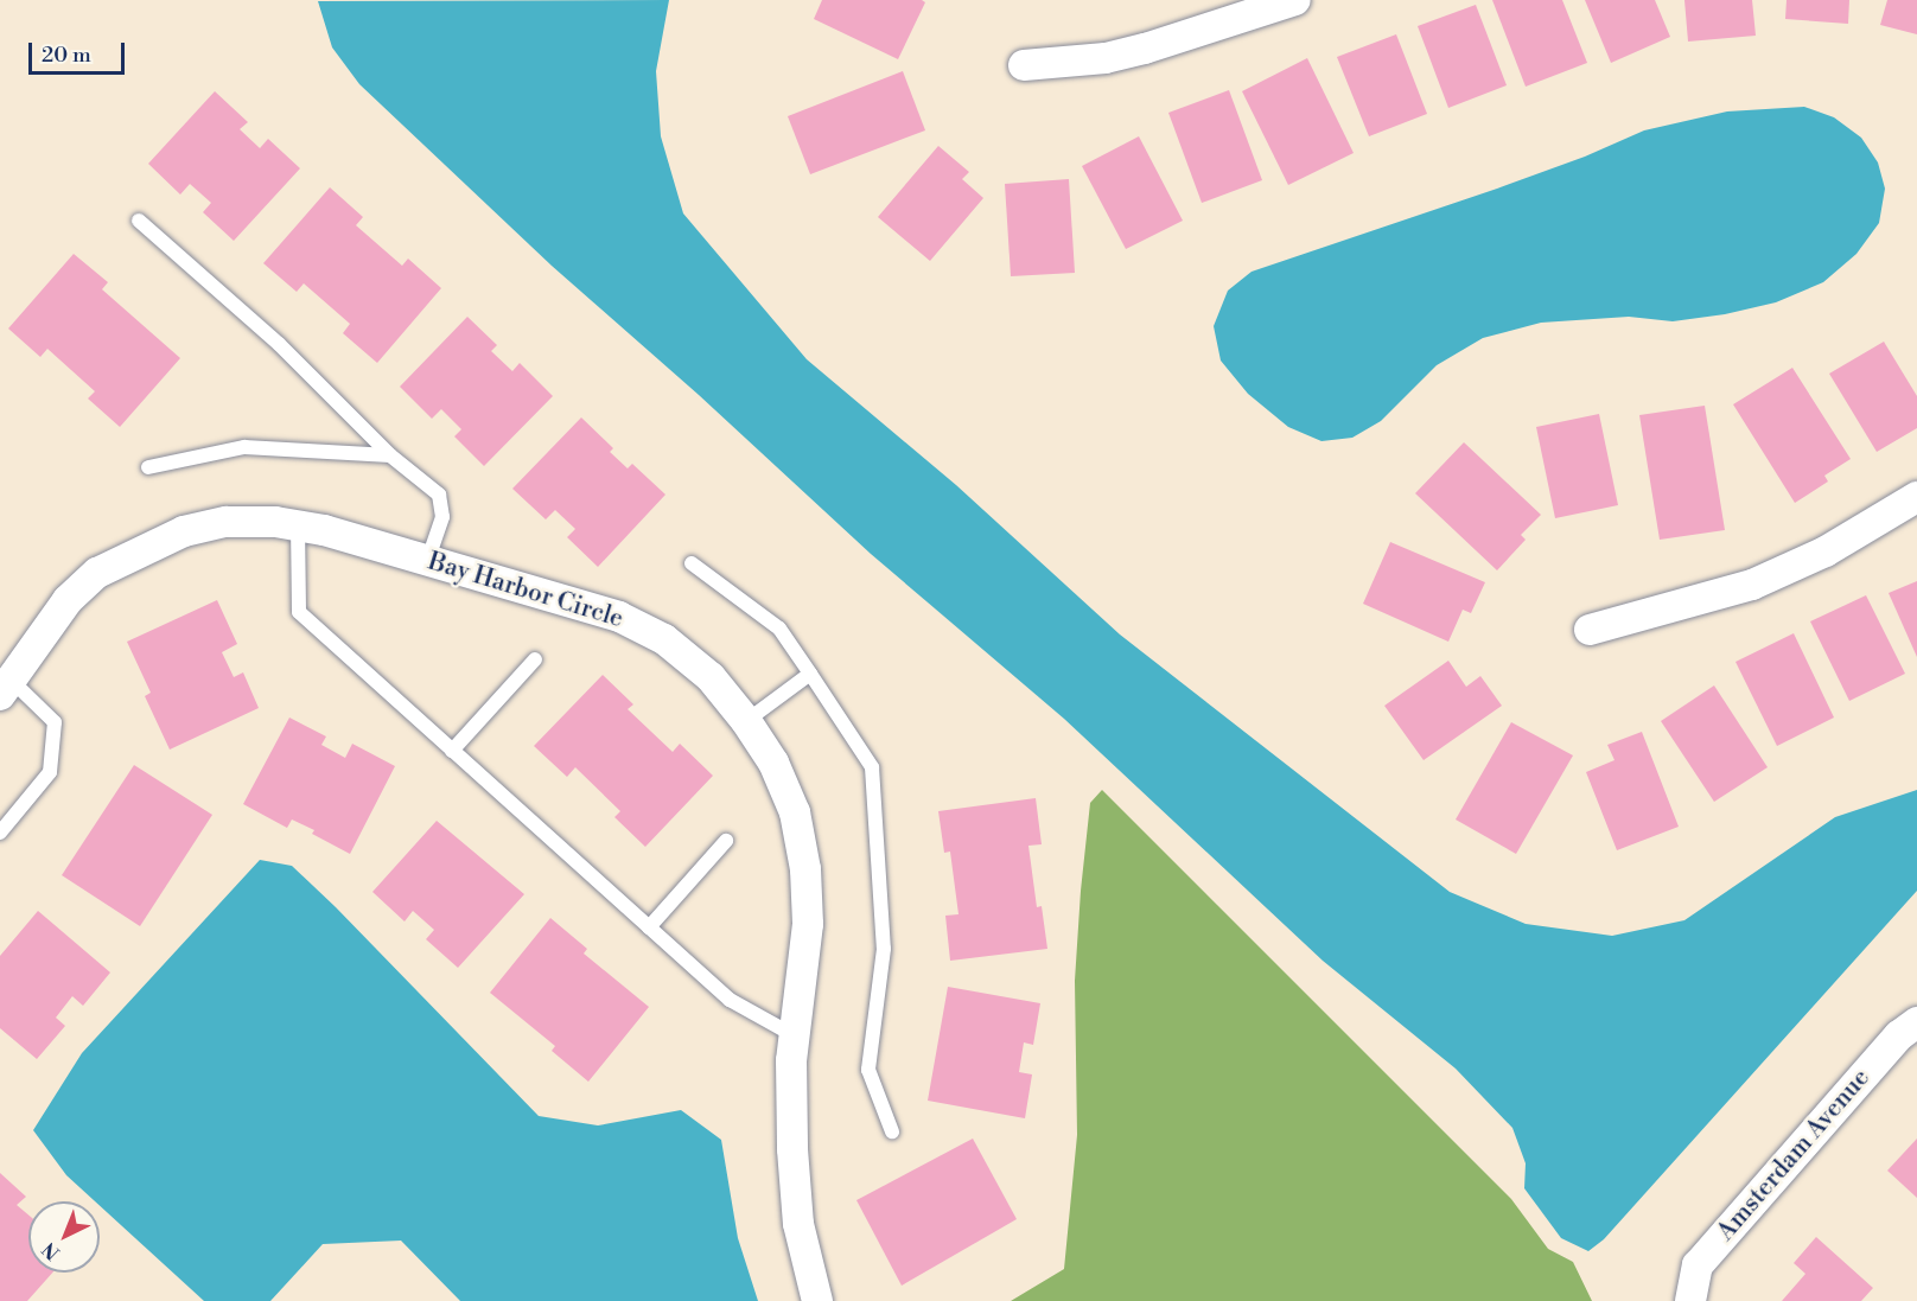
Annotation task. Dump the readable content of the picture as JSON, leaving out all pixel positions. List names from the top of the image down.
{
  "streets": {
    "street": ["Bay Harbor Circle", "Amsterdam Avenue"]
  },
  "scale_bar": "20 m",
  "north": "bottom left"
}
